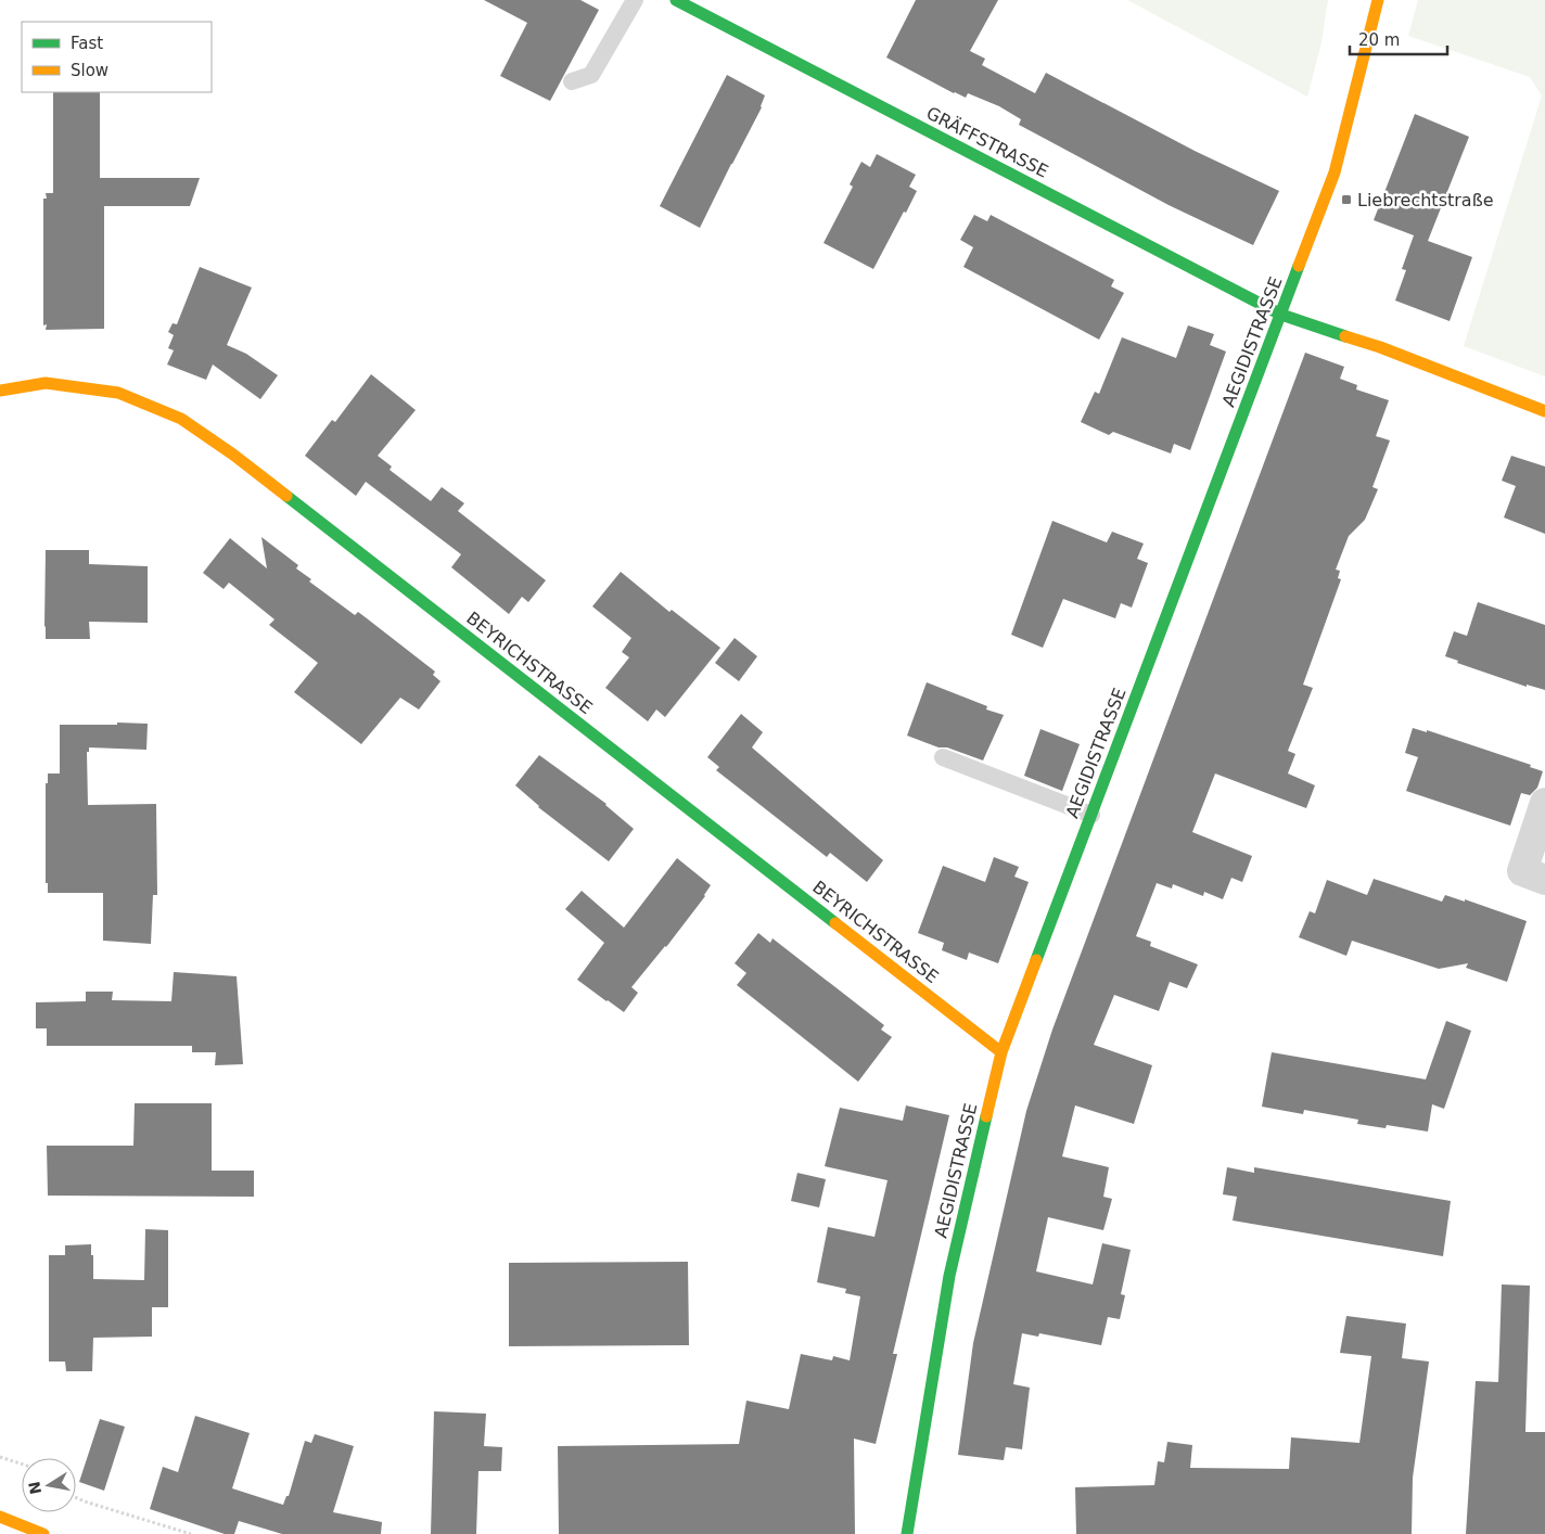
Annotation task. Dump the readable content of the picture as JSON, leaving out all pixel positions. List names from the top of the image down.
{
  "streets": {
    "street": ["GRÄFFSTRASSE", "AEGIDISTRASSE", "BEYRICHSTRASSE"]
  },
  "crossings": [
    ["GRÄFFSTRASSE", "AEGIDISTRASSE"],
    ["AEGIDISTRASSE", "BEYRICHSTRASSE"]
  ],
  "places": {
    "transit": ["Liebrechtstraße"]
  },
  "legend": ["Fast", "Slow"],
  "scale_bar": "20 m",
  "north": "left"
}
